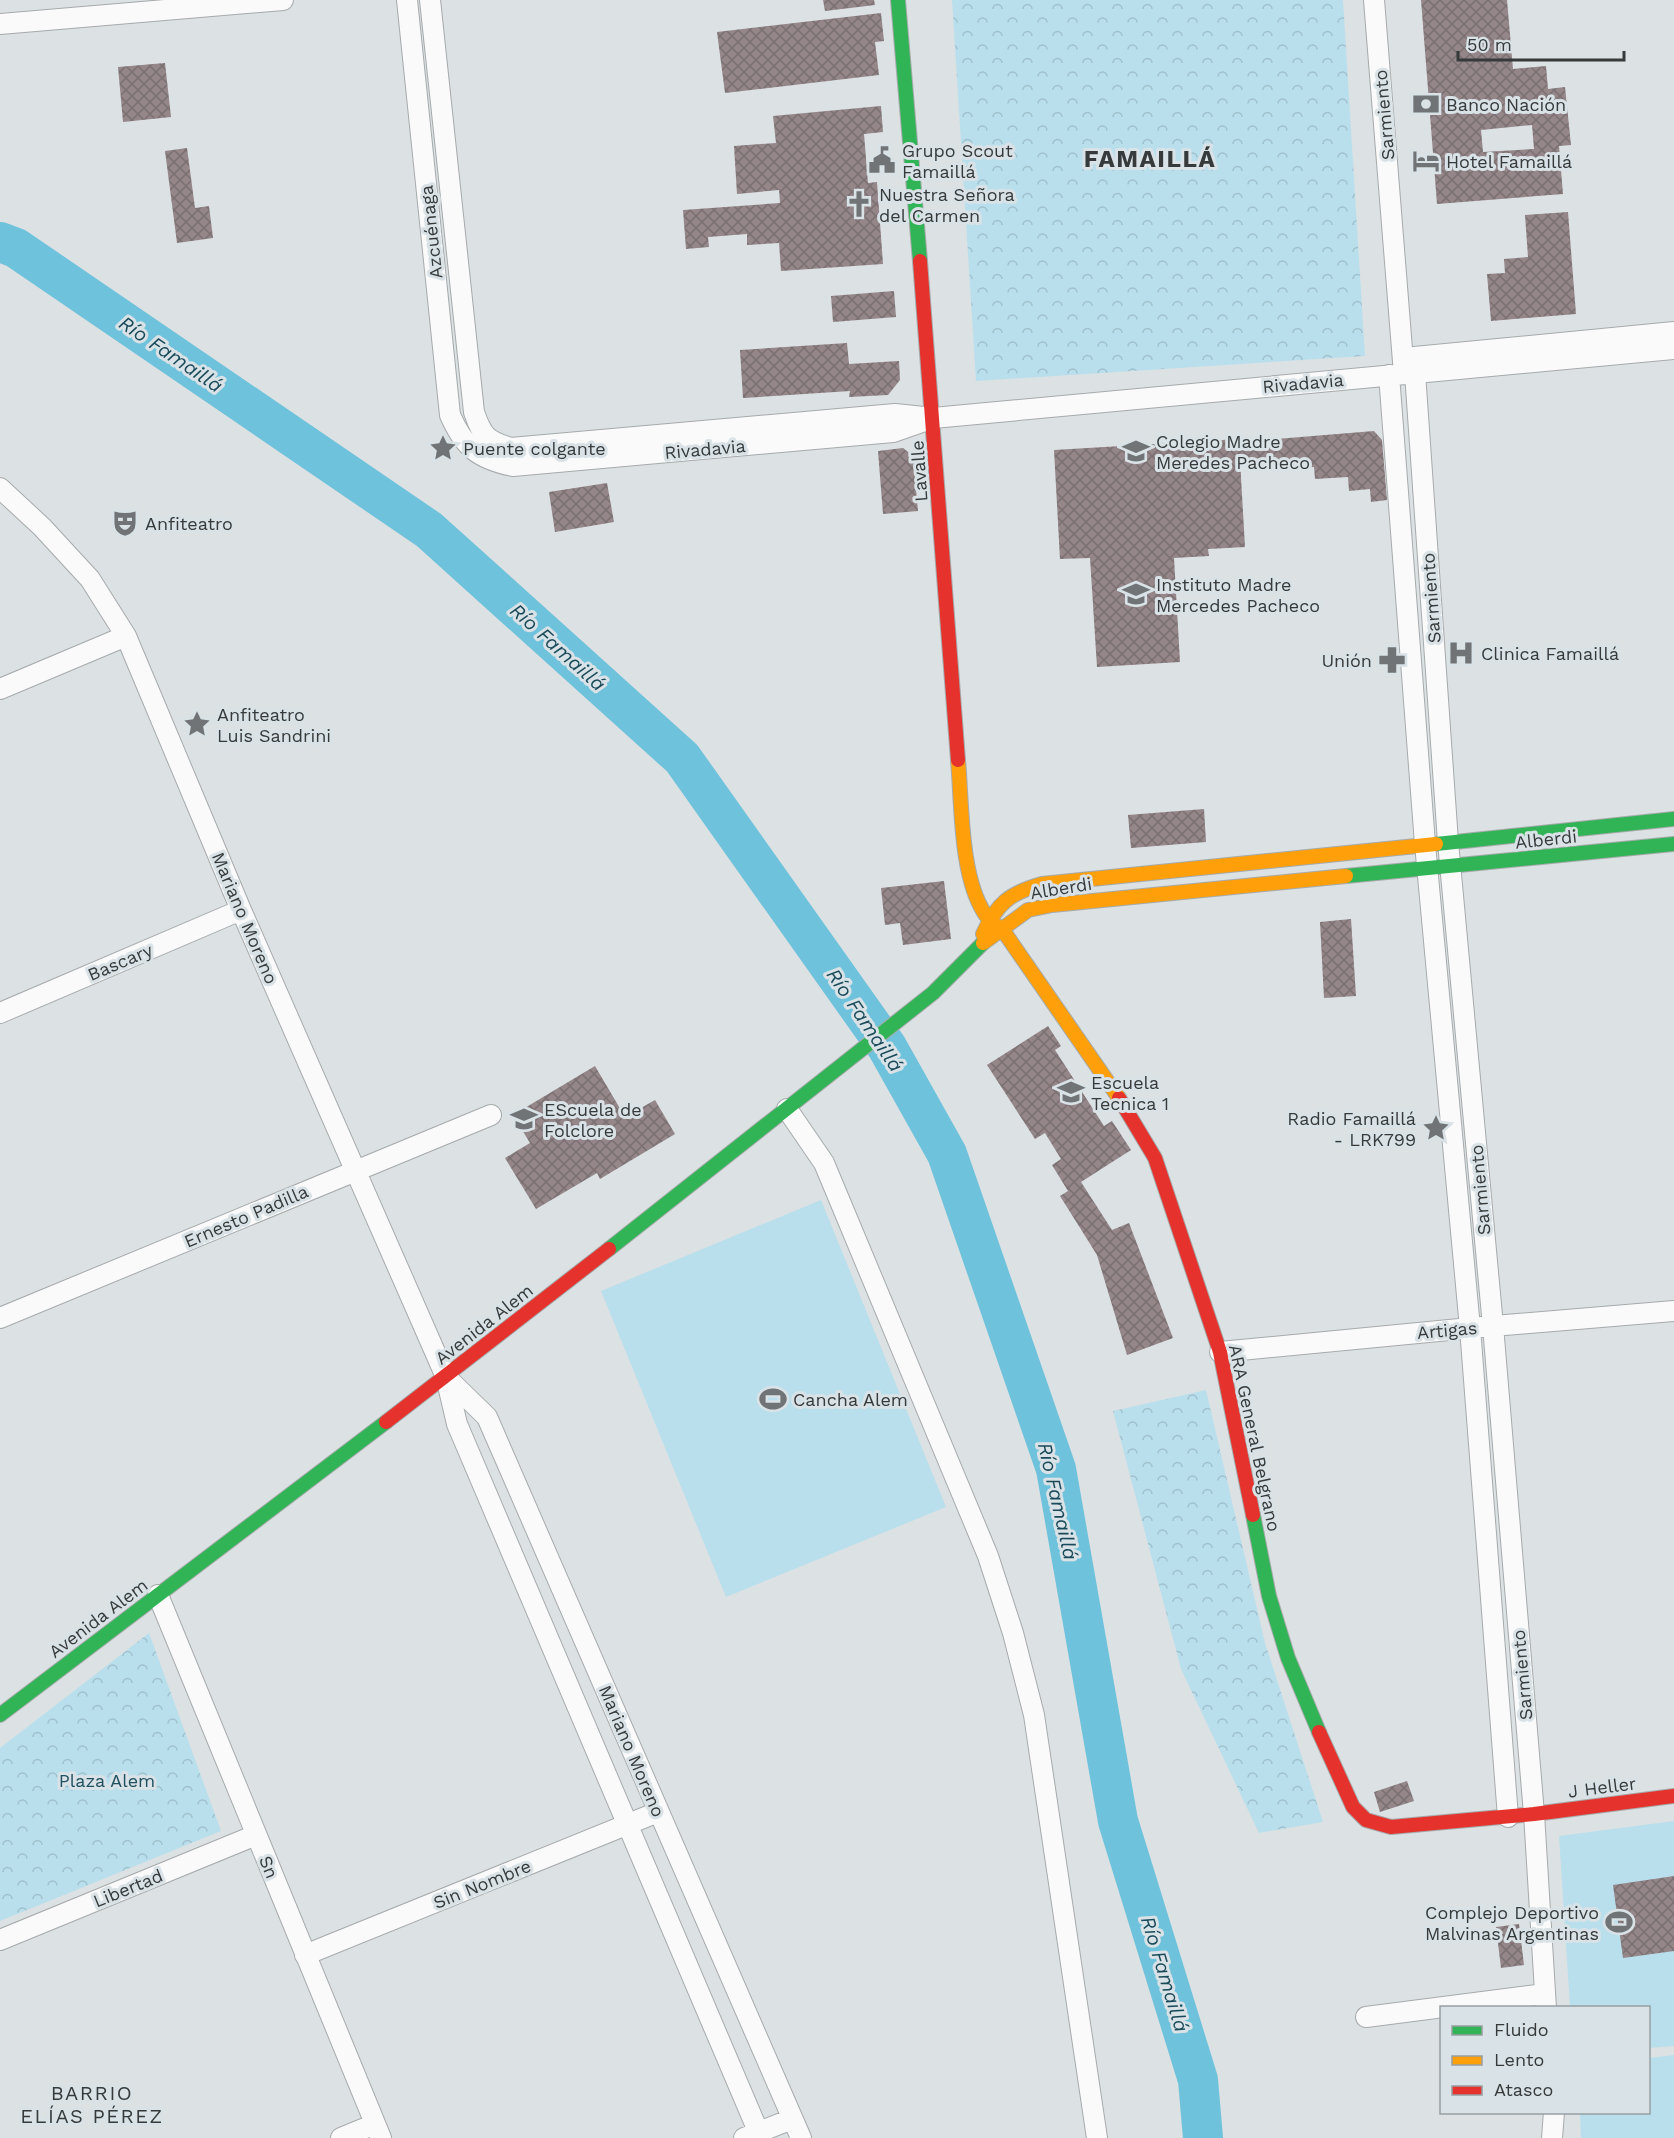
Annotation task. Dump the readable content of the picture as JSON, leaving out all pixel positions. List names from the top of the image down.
{
  "streets": {
    "street": [
      "Sarmiento",
      "Azcuénaga",
      "Rivadavia",
      "Lavalle",
      "Alberdi",
      "Mariano Moreno",
      "Bascary",
      "Ernesto Padilla",
      "Avenida Alem",
      "Artigas",
      "ARA General Belgrano",
      "J Heller",
      "Sn",
      "Sin Nombre",
      "Libertad"
    ]
  },
  "crossings": [
    ["Sarmiento", "Rivadavia"],
    ["Sarmiento", "Alberdi"],
    ["Sarmiento", "Artigas"],
    ["Sarmiento", "ARA General Belgrano"],
    ["Sarmiento", "J Heller"],
    ["Azcuénaga", "Rivadavia"],
    ["Rivadavia", "Lavalle"],
    ["Lavalle", "Alberdi"],
    ["Alberdi", "Avenida Alem"],
    ["Alberdi", "ARA General Belgrano"],
    ["Mariano Moreno", "Bascary"],
    ["Mariano Moreno", "Ernesto Padilla"],
    ["Mariano Moreno", "Avenida Alem"],
    ["Mariano Moreno", "Sin Nombre"],
    ["Avenida Alem", "Sn"],
    ["Artigas", "ARA General Belgrano"],
    ["ARA General Belgrano", "J Heller"],
    ["Sn", "Sin Nombre"],
    ["Sn", "Libertad"]
  ],
  "districts": ["FAMAILLÁ", "BARRIO ELÍAS PÉREZ"],
  "water": ["Río Famaillá"],
  "parks": ["Plaza Alem"],
  "places": {
    "bank": ["Banco Nación"],
    "public building": ["Grupo Scout Famaillá"],
    "hotel": ["Hotel Famaillá"],
    "church": ["Nuestra Señora del Carmen"],
    "place": ["Puente colgante", "Anfiteatro Luis Sandrini", "Radio Famaillá - LRK799"],
    "school or university": [
      "Colegio Madre Meredes Pacheco",
      "Instituto Madre Mercedes Pacheco",
      "Escuela Tecnica 1",
      "EScuela de Folclore"
    ],
    "theatre": ["Anfiteatro"],
    "hospital": ["Clinica Famaillá"],
    "pharmacy": ["Unión"],
    "sports": ["Cancha Alem", "Complejo Deportivo Malvinas Argentinas"]
  },
  "legend": ["Fluido", "Lento", "Atasco"],
  "scale_bar": "50 m"
}
